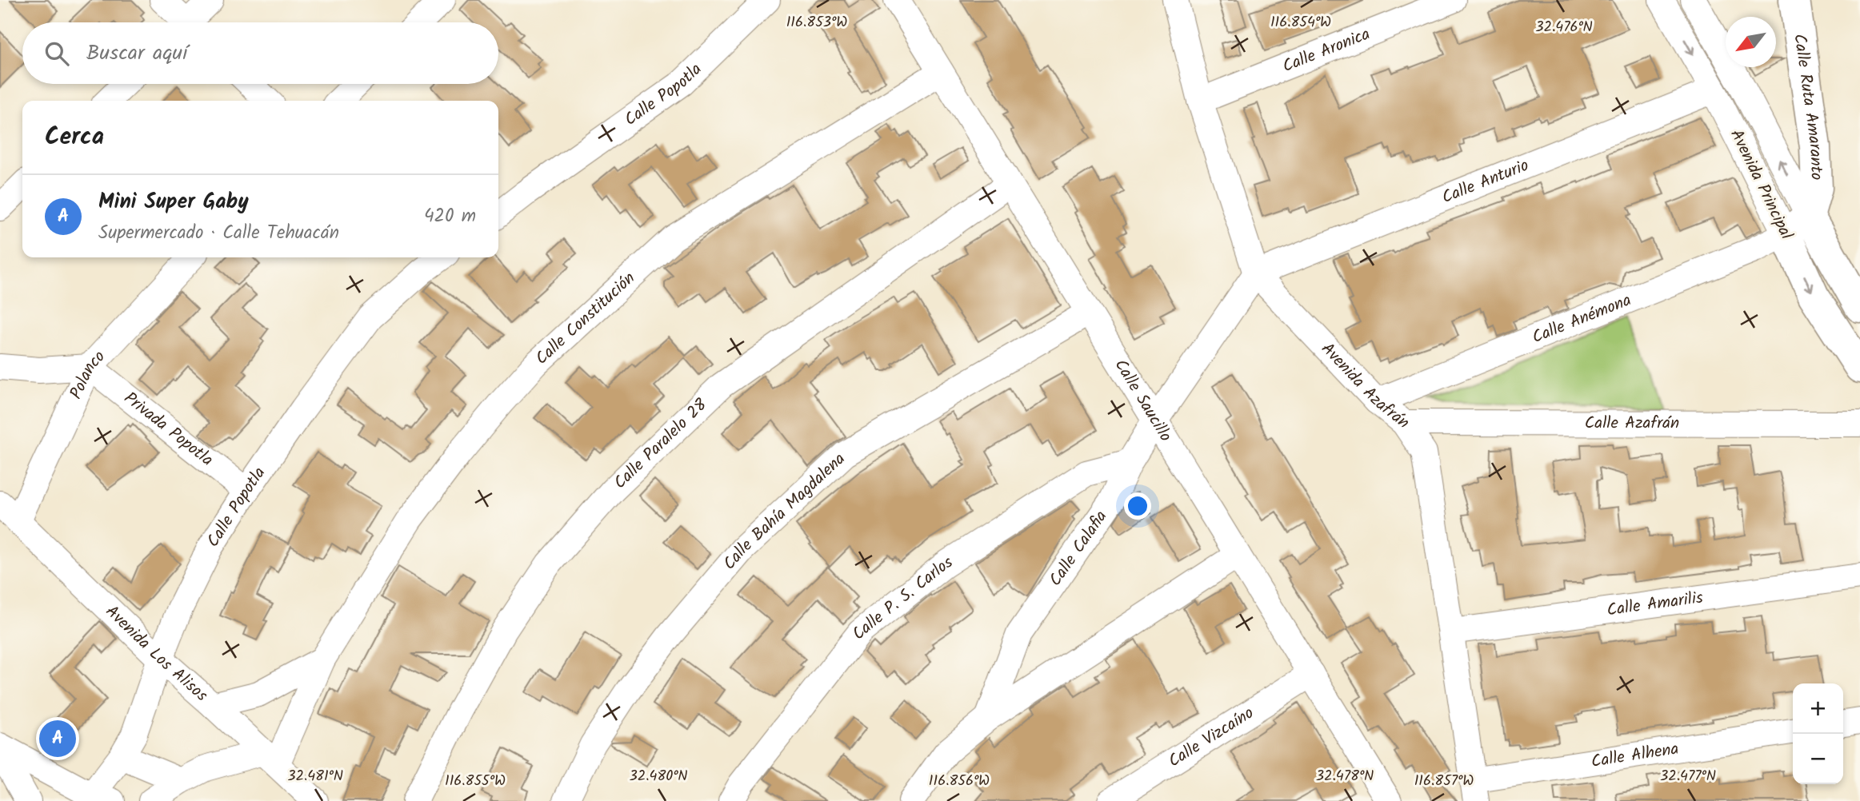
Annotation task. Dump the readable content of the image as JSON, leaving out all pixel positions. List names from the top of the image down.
{
  "streets": {
    "main road": ["Calle Ruta Amaranto", "Avenida Principal"],
    "street": [
      "Calle Aronica",
      "Calle Popotla",
      "Calle Anturio",
      "Calle Constitución",
      "Calle Anémona",
      "Polanco",
      "Avenida Azafrán",
      "Calle Saucillo",
      "Calle Azafrán",
      "Privada Popotla",
      "Calle Paralelo 28",
      "Calle Bahía Magdalena",
      "Calle Calafia",
      "Calle P. S. Carlos",
      "Calle Amarilis",
      "Avenida Los Alisos",
      "Calle Vizcaíno",
      "Calle Alhena"
    ]
  },
  "crossings": [
    ["Calle Aronica", "Avenida Azafrán"],
    ["Calle Popotla", "Privada Popotla"],
    ["Calle Popotla", "Avenida Los Alisos"],
    ["Calle Ruta Amaranto", "Avenida Principal"],
    ["Calle Ruta Amaranto", "Calle Anémona"],
    ["Calle Anturio", "Avenida Principal"],
    ["Calle Anturio", "Avenida Azafrán"],
    ["Calle Anturio", "Calle Calafia"],
    ["Avenida Principal", "Calle Anémona"],
    ["Calle Constitución", "Calle Saucillo"],
    ["Calle Constitución", "Avenida Los Alisos"],
    ["Calle Anémona", "Avenida Azafrán"],
    ["Polanco", "Privada Popotla"],
    ["Polanco", "Avenida Los Alisos"],
    ["Avenida Azafrán", "Calle Azafrán"],
    ["Avenida Azafrán", "Calle Calafia"],
    ["Avenida Azafrán", "Calle Amarilis"],
    ["Avenida Azafrán", "Calle Alhena"],
    ["Calle Saucillo", "Calle Paralelo 28"],
    ["Calle Saucillo", "Calle Bahía Magdalena"],
    ["Calle Saucillo", "Calle Calafia"],
    ["Calle Saucillo", "Calle Vizcaíno"],
    ["Calle Calafia", "Calle P. S. Carlos"]
  ],
  "north": "bottom left",
  "page": {
    "search": "Buscar aquí",
    "heading": "Cerca",
    "list": [
      {
        "mark": "A",
        "name": "Mini Super Gaby",
        "note": "Supermercado · Calle Tehuacán",
        "value": "420 m"
      }
    ],
    "map_buttons": ["+", "−"],
    "pins": "A"
  },
  "coordinates": [
    "116.853°W",
    "116.854°W",
    "32.476°N",
    "32.481°N",
    "32.480°N",
    "32.478°N",
    "32.477°N",
    "116.855°W",
    "116.856°W",
    "116.857°W"
  ]
}
